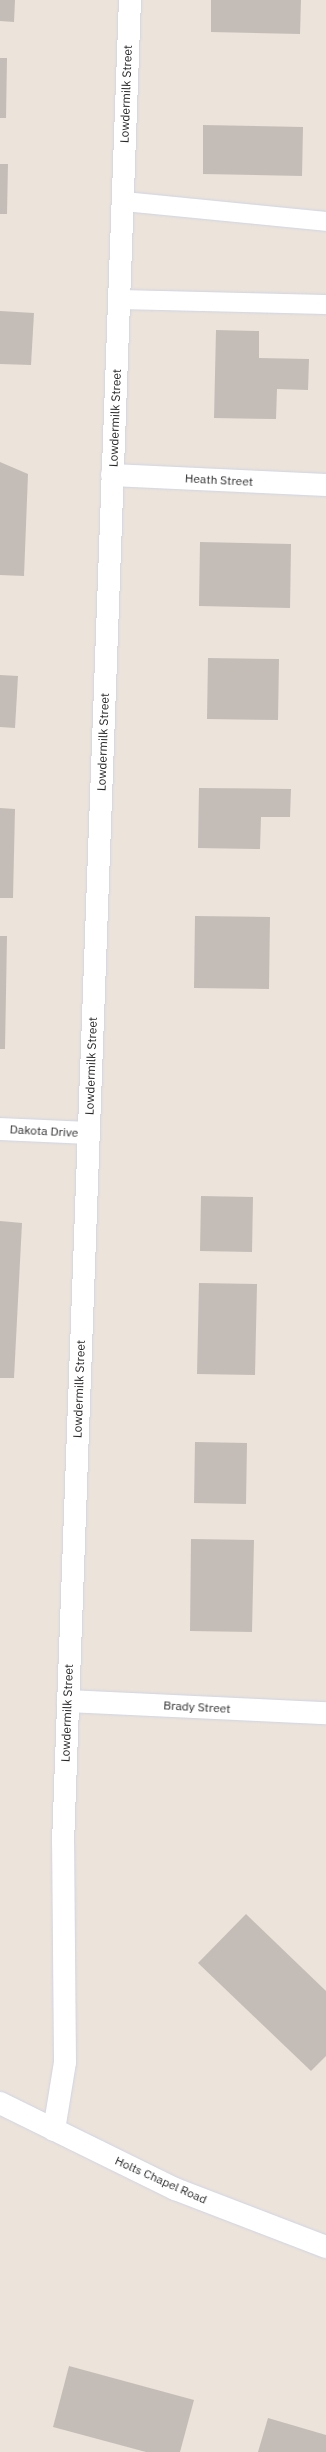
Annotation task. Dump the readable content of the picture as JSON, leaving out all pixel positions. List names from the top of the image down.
{
  "streets": {
    "street": [
      "Lowdermilk Street",
      "Heath Street",
      "Dakota Drive",
      "Brady Street",
      "Holts Chapel Road"
    ]
  },
  "crossings": [
    ["Lowdermilk Street", "Heath Street"],
    ["Lowdermilk Street", "Dakota Drive"],
    ["Lowdermilk Street", "Brady Street"],
    ["Lowdermilk Street", "Holts Chapel Road"]
  ]
}
